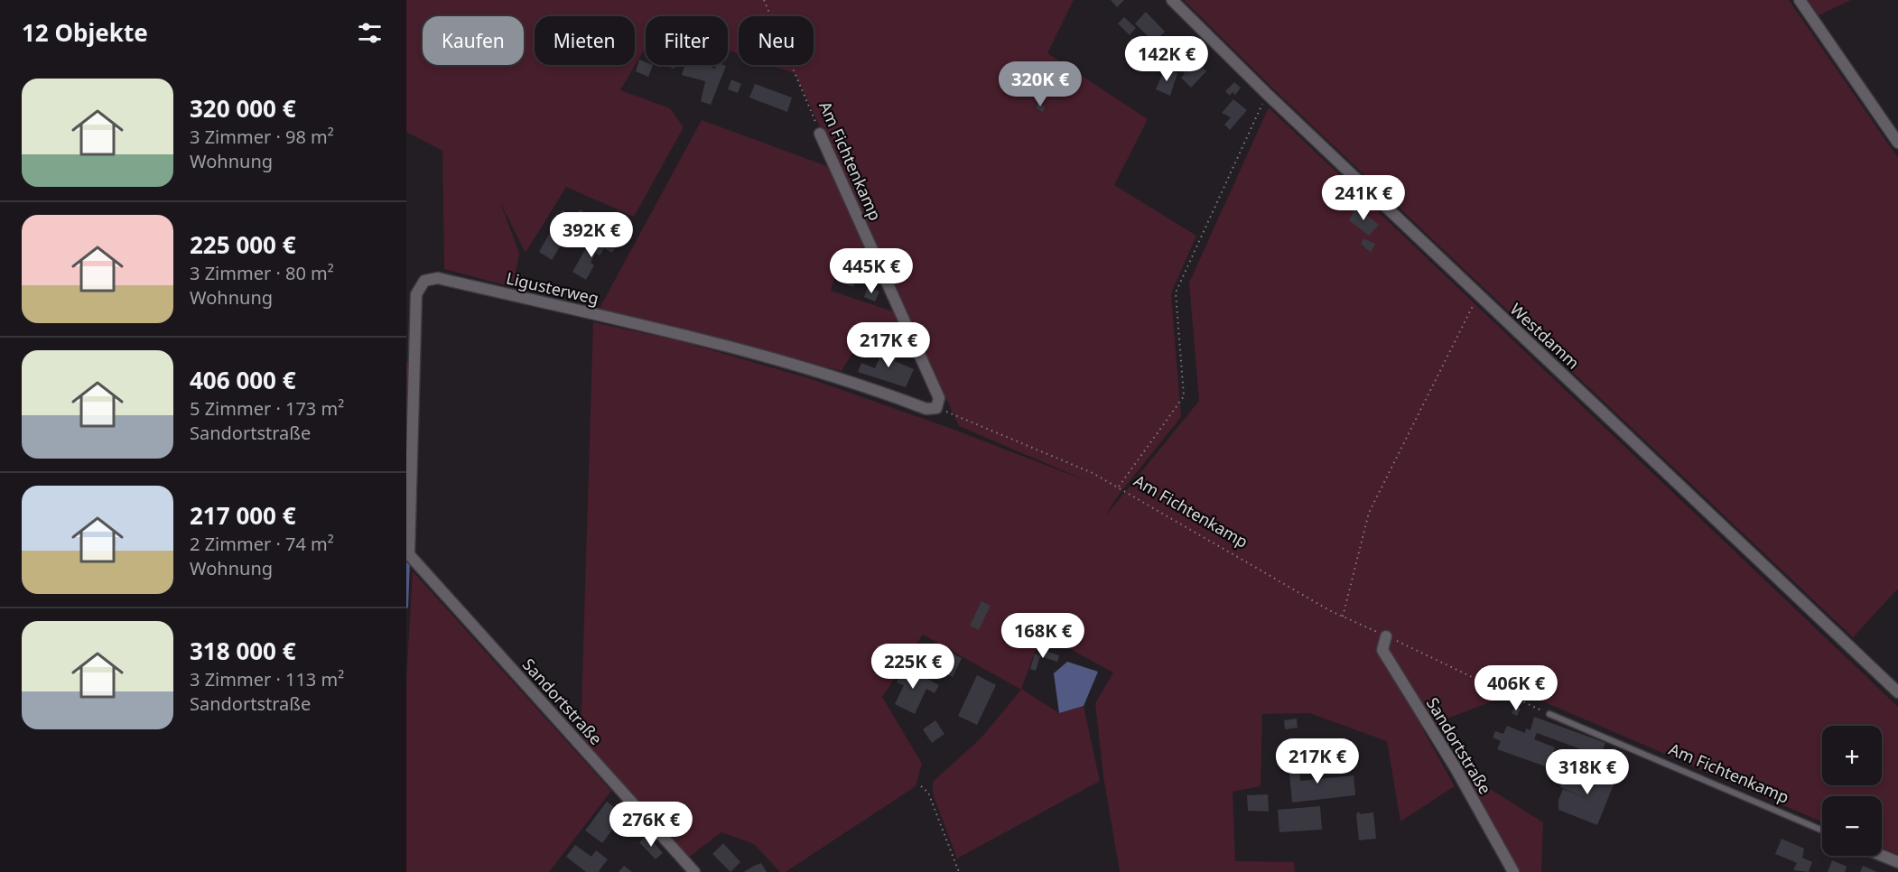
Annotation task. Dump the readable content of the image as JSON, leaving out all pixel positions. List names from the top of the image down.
{
  "streets": {
    "street": [
      "Am Fichtenkamp",
      "Ligusterweg",
      "Westdamm",
      "Sandortstraße"
    ]
  },
  "crossings": [
    ["Am Fichtenkamp", "Ligusterweg"],
    ["Am Fichtenkamp", "Sandortstraße"],
    ["Ligusterweg", "Sandortstraße"]
  ],
  "page": {
    "heading": "12 Objekte",
    "chip": [
      "Kaufen",
      "Mieten",
      "Filter",
      "Neu"
    ],
    "price": [
      "142K €",
      "320K €",
      "241K €",
      "392K €",
      "445K €",
      "217K €",
      "168K €",
      "225K €",
      "406K €",
      "217K €",
      "318K €",
      "276K €"
    ],
    "list": [
      {
        "name": "320 000 €",
        "note": "3 Zimmer · 98 m² · Wohnung"
      },
      {
        "name": "225 000 €",
        "note": "3 Zimmer · 80 m² · Wohnung"
      },
      {
        "name": "406 000 €",
        "note": "5 Zimmer · 173 m² · Sandortstraße"
      },
      {
        "name": "217 000 €",
        "note": "2 Zimmer · 74 m² · Wohnung"
      },
      {
        "name": "318 000 €",
        "note": "3 Zimmer · 113 m² · Sandortstraße"
      }
    ],
    "map_buttons": ["+", "−"]
  }
}
